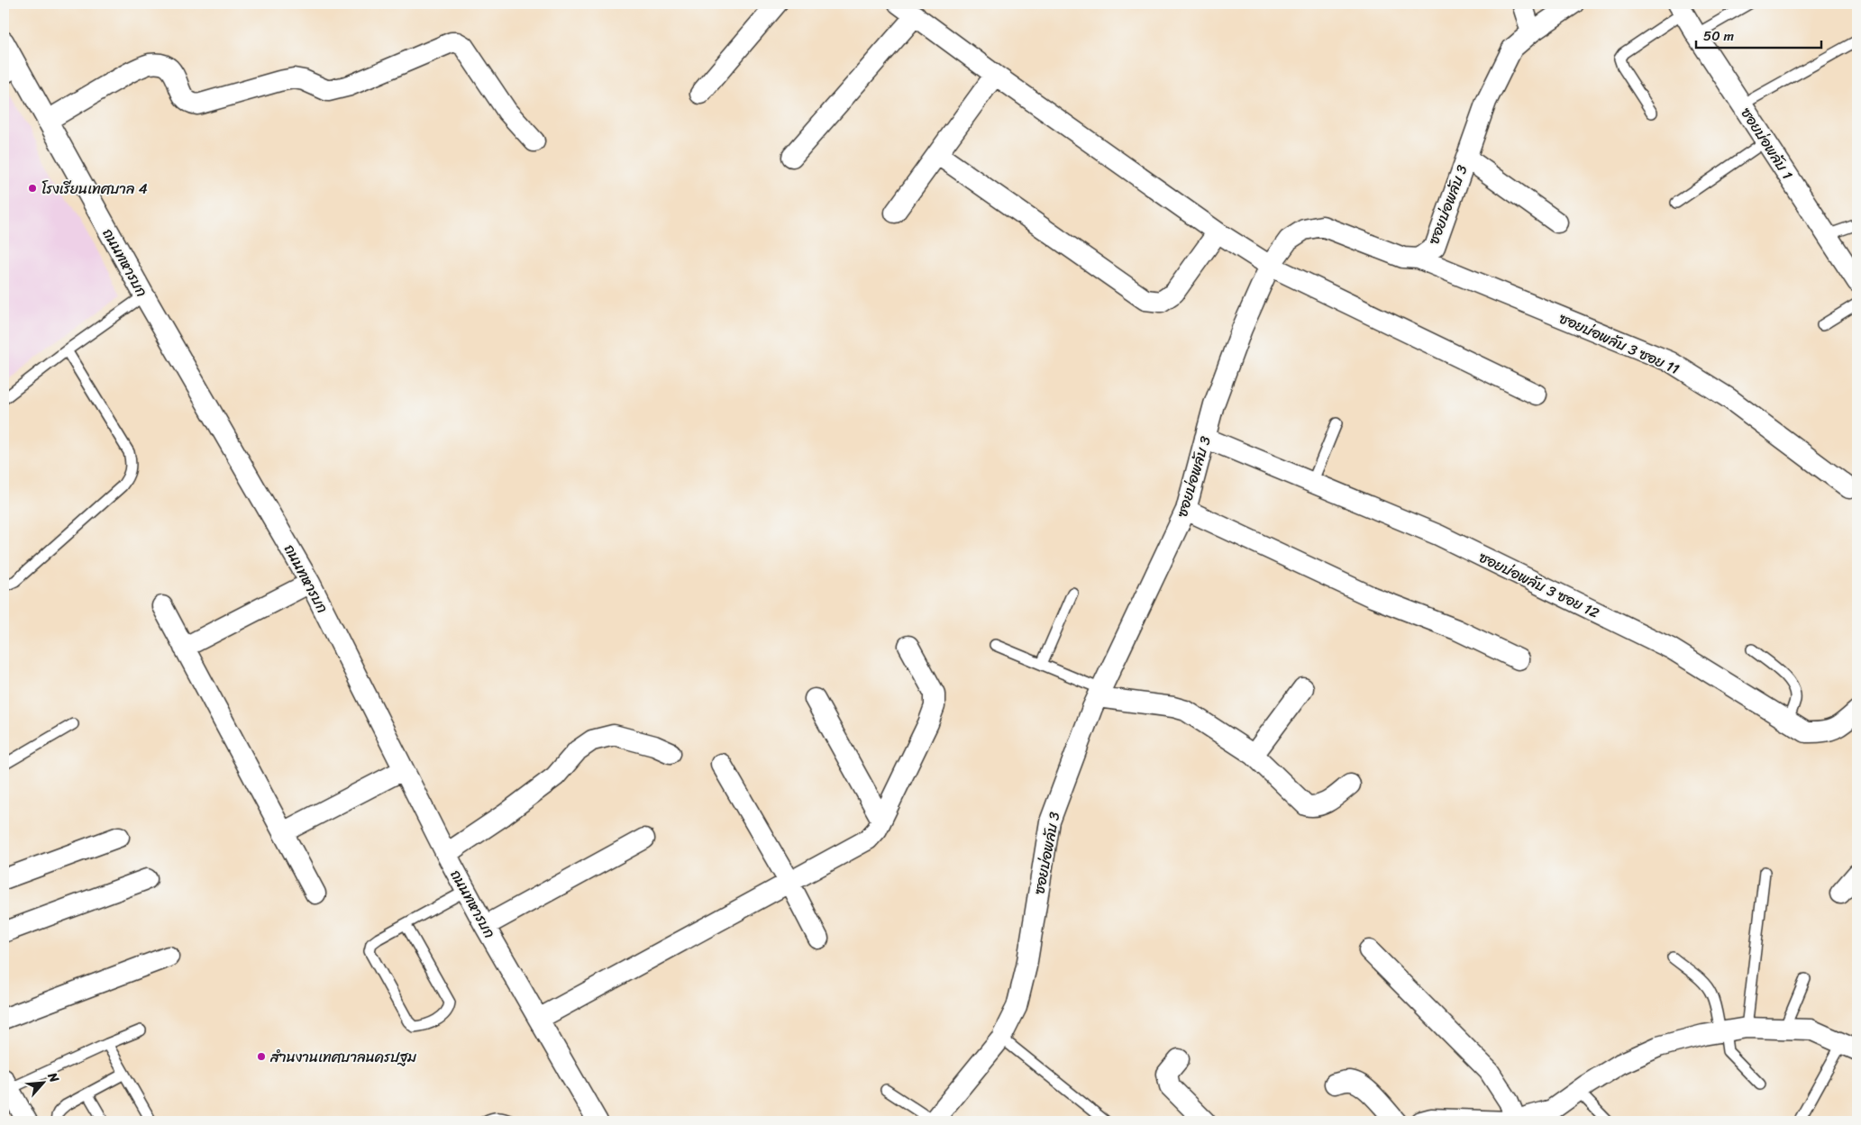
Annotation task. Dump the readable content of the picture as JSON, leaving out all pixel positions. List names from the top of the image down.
{
  "streets": {
    "street": [
      "ซอยบ่อพลับ 1",
      "ซอยบ่อพลับ 3",
      "ถนนทหารบก",
      "ซอยบ่อพลับ 3 ซอย 11",
      "ซอยบ่อพลับ 3 ซอย 12"
    ]
  },
  "crossings": [
    ["ซอยบ่อพลับ 3", "ซอยบ่อพลับ 3 ซอย 11"],
    ["ซอยบ่อพลับ 3", "ซอยบ่อพลับ 3 ซอย 12"]
  ],
  "places": ["โรงเรียนเทศบาล 4", "สำนงานเทศบาลนครปฐม"],
  "scale_bar": "50 m",
  "north": "top right"
}
